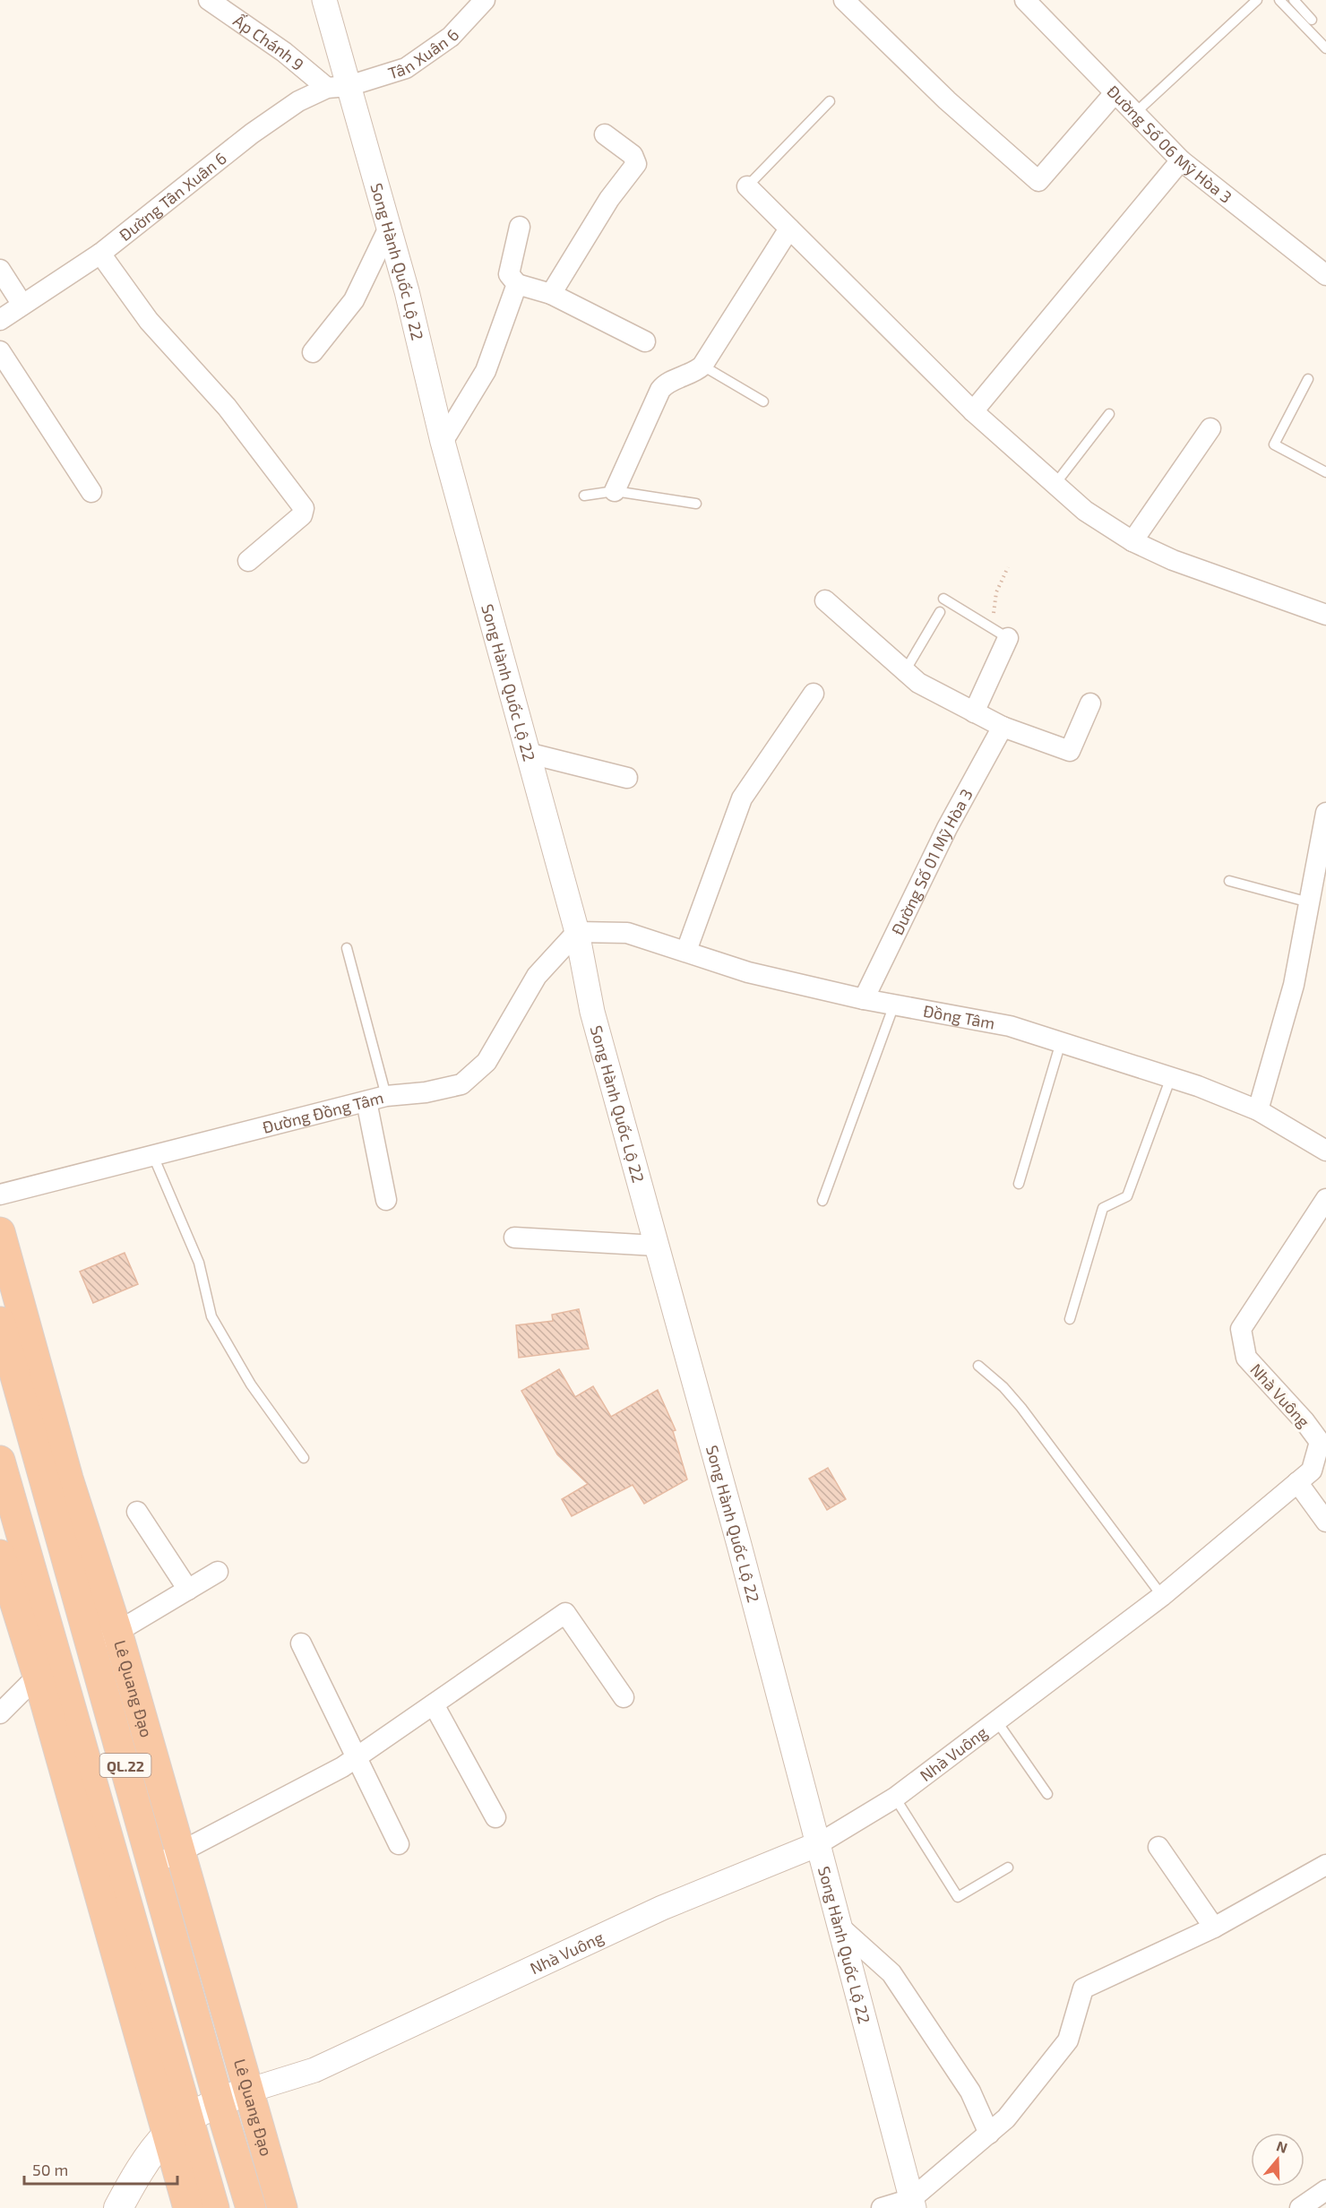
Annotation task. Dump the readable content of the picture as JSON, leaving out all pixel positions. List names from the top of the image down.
{
  "streets": {
    "highway": ["Lê Quang Đạo", "QL.22"],
    "street": [
      "Ấp Chánh 9",
      "Tân Xuân 6",
      "Đường Số 06 Mỹ Hòa 3",
      "Đường Tân Xuân 6",
      "Song Hành Quốc Lộ 22",
      "Đường Số 01 Mỹ Hòa 3",
      "Đồng Tâm",
      "Đường Đồng Tâm",
      "Nhà Vuông"
    ]
  },
  "crossings": [
    ["Ấp Chánh 9", "Tân Xuân 6"],
    ["Ấp Chánh 9", "Đường Tân Xuân 6"],
    ["Ấp Chánh 9", "Song Hành Quốc Lộ 22"],
    ["Tân Xuân 6", "Đường Tân Xuân 6"],
    ["Tân Xuân 6", "Song Hành Quốc Lộ 22"],
    ["Đường Tân Xuân 6", "Song Hành Quốc Lộ 22"],
    ["Song Hành Quốc Lộ 22", "Đồng Tâm"],
    ["Song Hành Quốc Lộ 22", "Đường Đồng Tâm"],
    ["Song Hành Quốc Lộ 22", "Nhà Vuông"],
    ["Đường Số 01 Mỹ Hòa 3", "Đồng Tâm"],
    ["Đồng Tâm", "Đường Đồng Tâm"],
    ["Nhà Vuông", "Lê Quang Đạo"]
  ],
  "scale_bar": "50 m",
  "north": "top"
}
